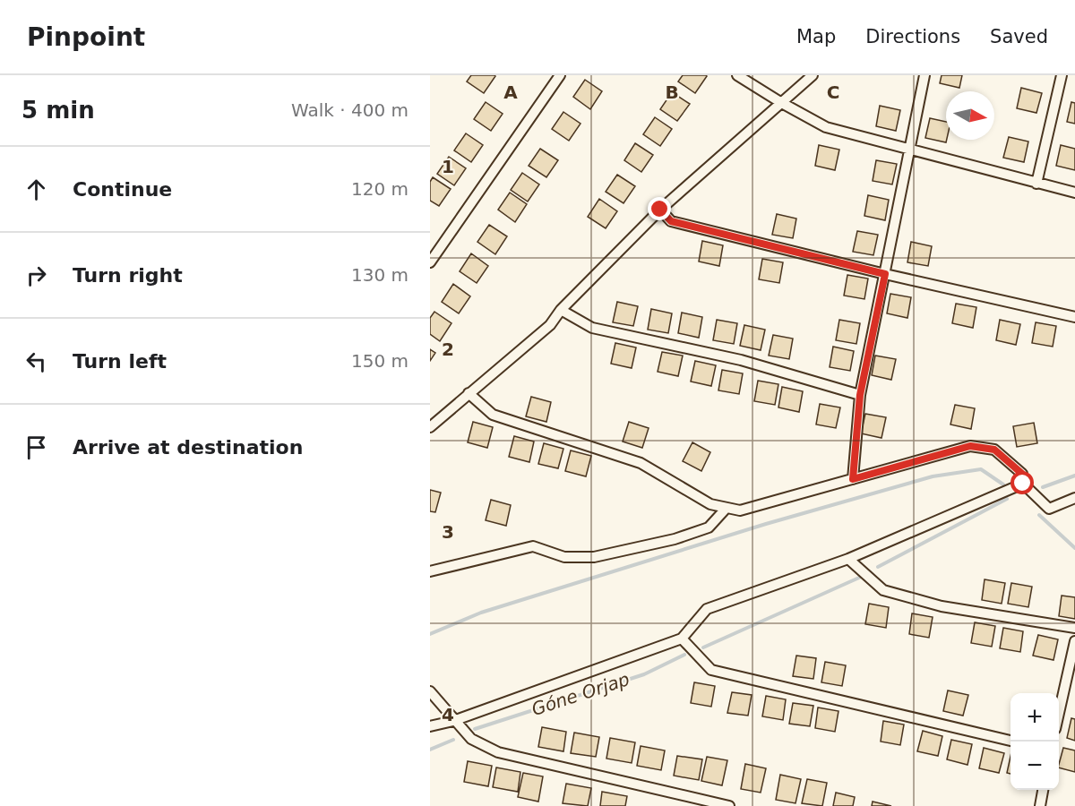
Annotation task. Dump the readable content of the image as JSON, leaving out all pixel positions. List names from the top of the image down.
{
  "water": ["Góne Orjap"],
  "north": "right",
  "page": {
    "header": "Pinpoint",
    "nav": ["Map", "Directions", "Saved"],
    "heading": ["5 min", "Walk · 400 m"],
    "list": [
      ["Continue", "120 m"],
      ["Turn right", "130 m"],
      ["Turn left", "150 m"],
      "Arrive at destination"
    ],
    "map_buttons": ["+", "−"]
  },
  "grid": {
    "columns": ["A", "B", "C"],
    "rows": [
      "1",
      "2",
      "3",
      "4"
    ]
  }
}
